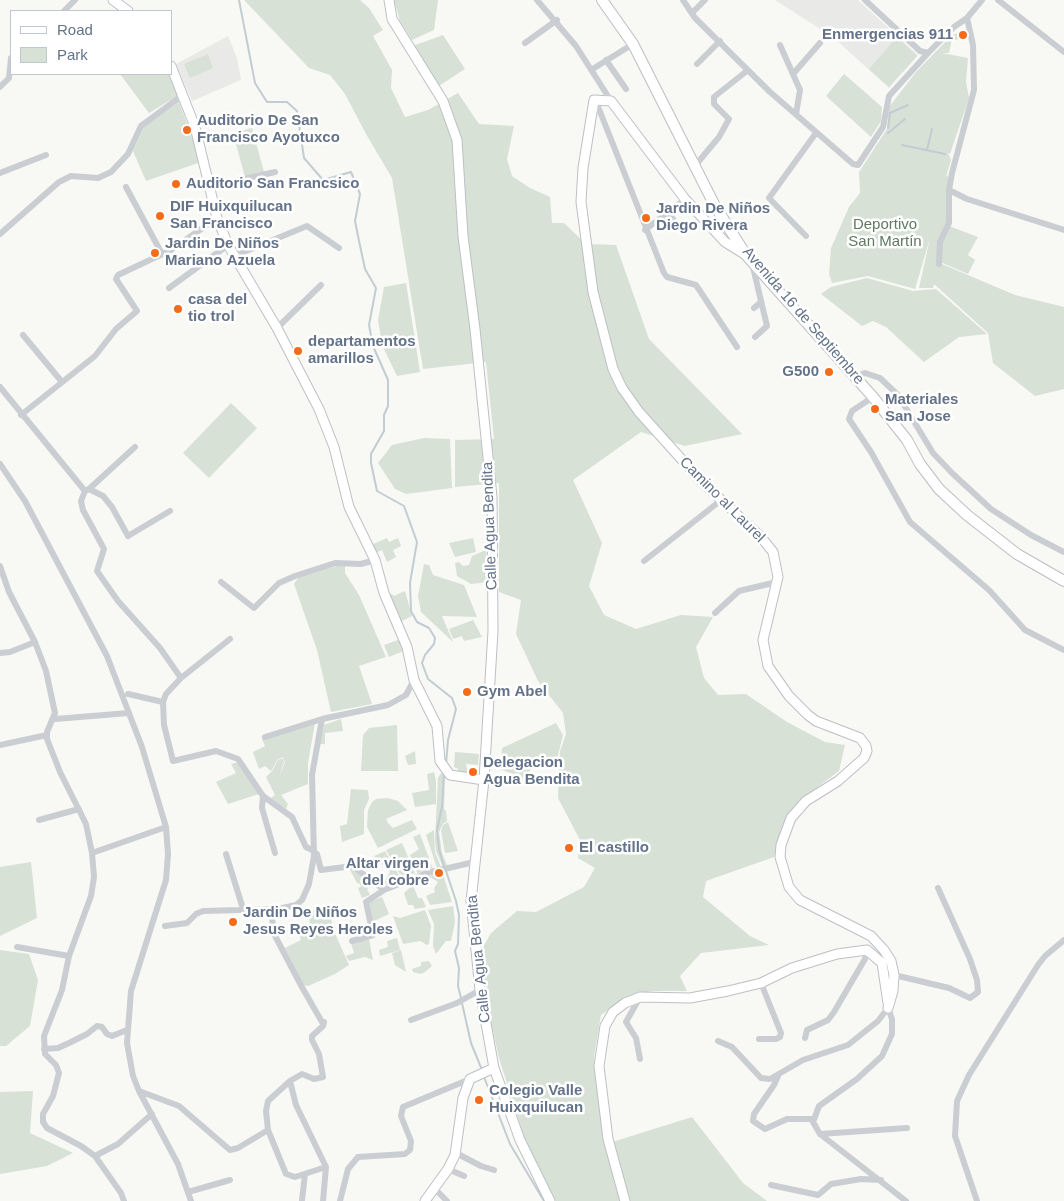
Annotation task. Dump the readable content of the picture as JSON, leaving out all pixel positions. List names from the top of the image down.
{
  "streets": {
    "main road": ["Avenida 16 de Septiembre", "Camino al Laurel", "Calle Agua Bendita"]
  },
  "parks": ["Deportivo San Martín"],
  "places": [
    "Enmergencias 911",
    "Auditorio De San Francisco Ayotuxco",
    "Auditorio San Francsico",
    "DIF Huixquilucan San Francisco",
    "Jardin De Niños Diego Rivera",
    "Jardin De Niños Mariano Azuela",
    "casa del tio trol",
    "departamentos amarillos",
    "G500",
    "Materiales San Jose",
    "Gym Abel",
    "Delegacion Agua Bendita",
    "El castillo",
    "Altar virgen del cobre",
    "Jardin De Niños Jesus Reyes Heroles",
    "Colegio Valle Huixquilucan"
  ],
  "legend": ["Road", "Park"]
}
